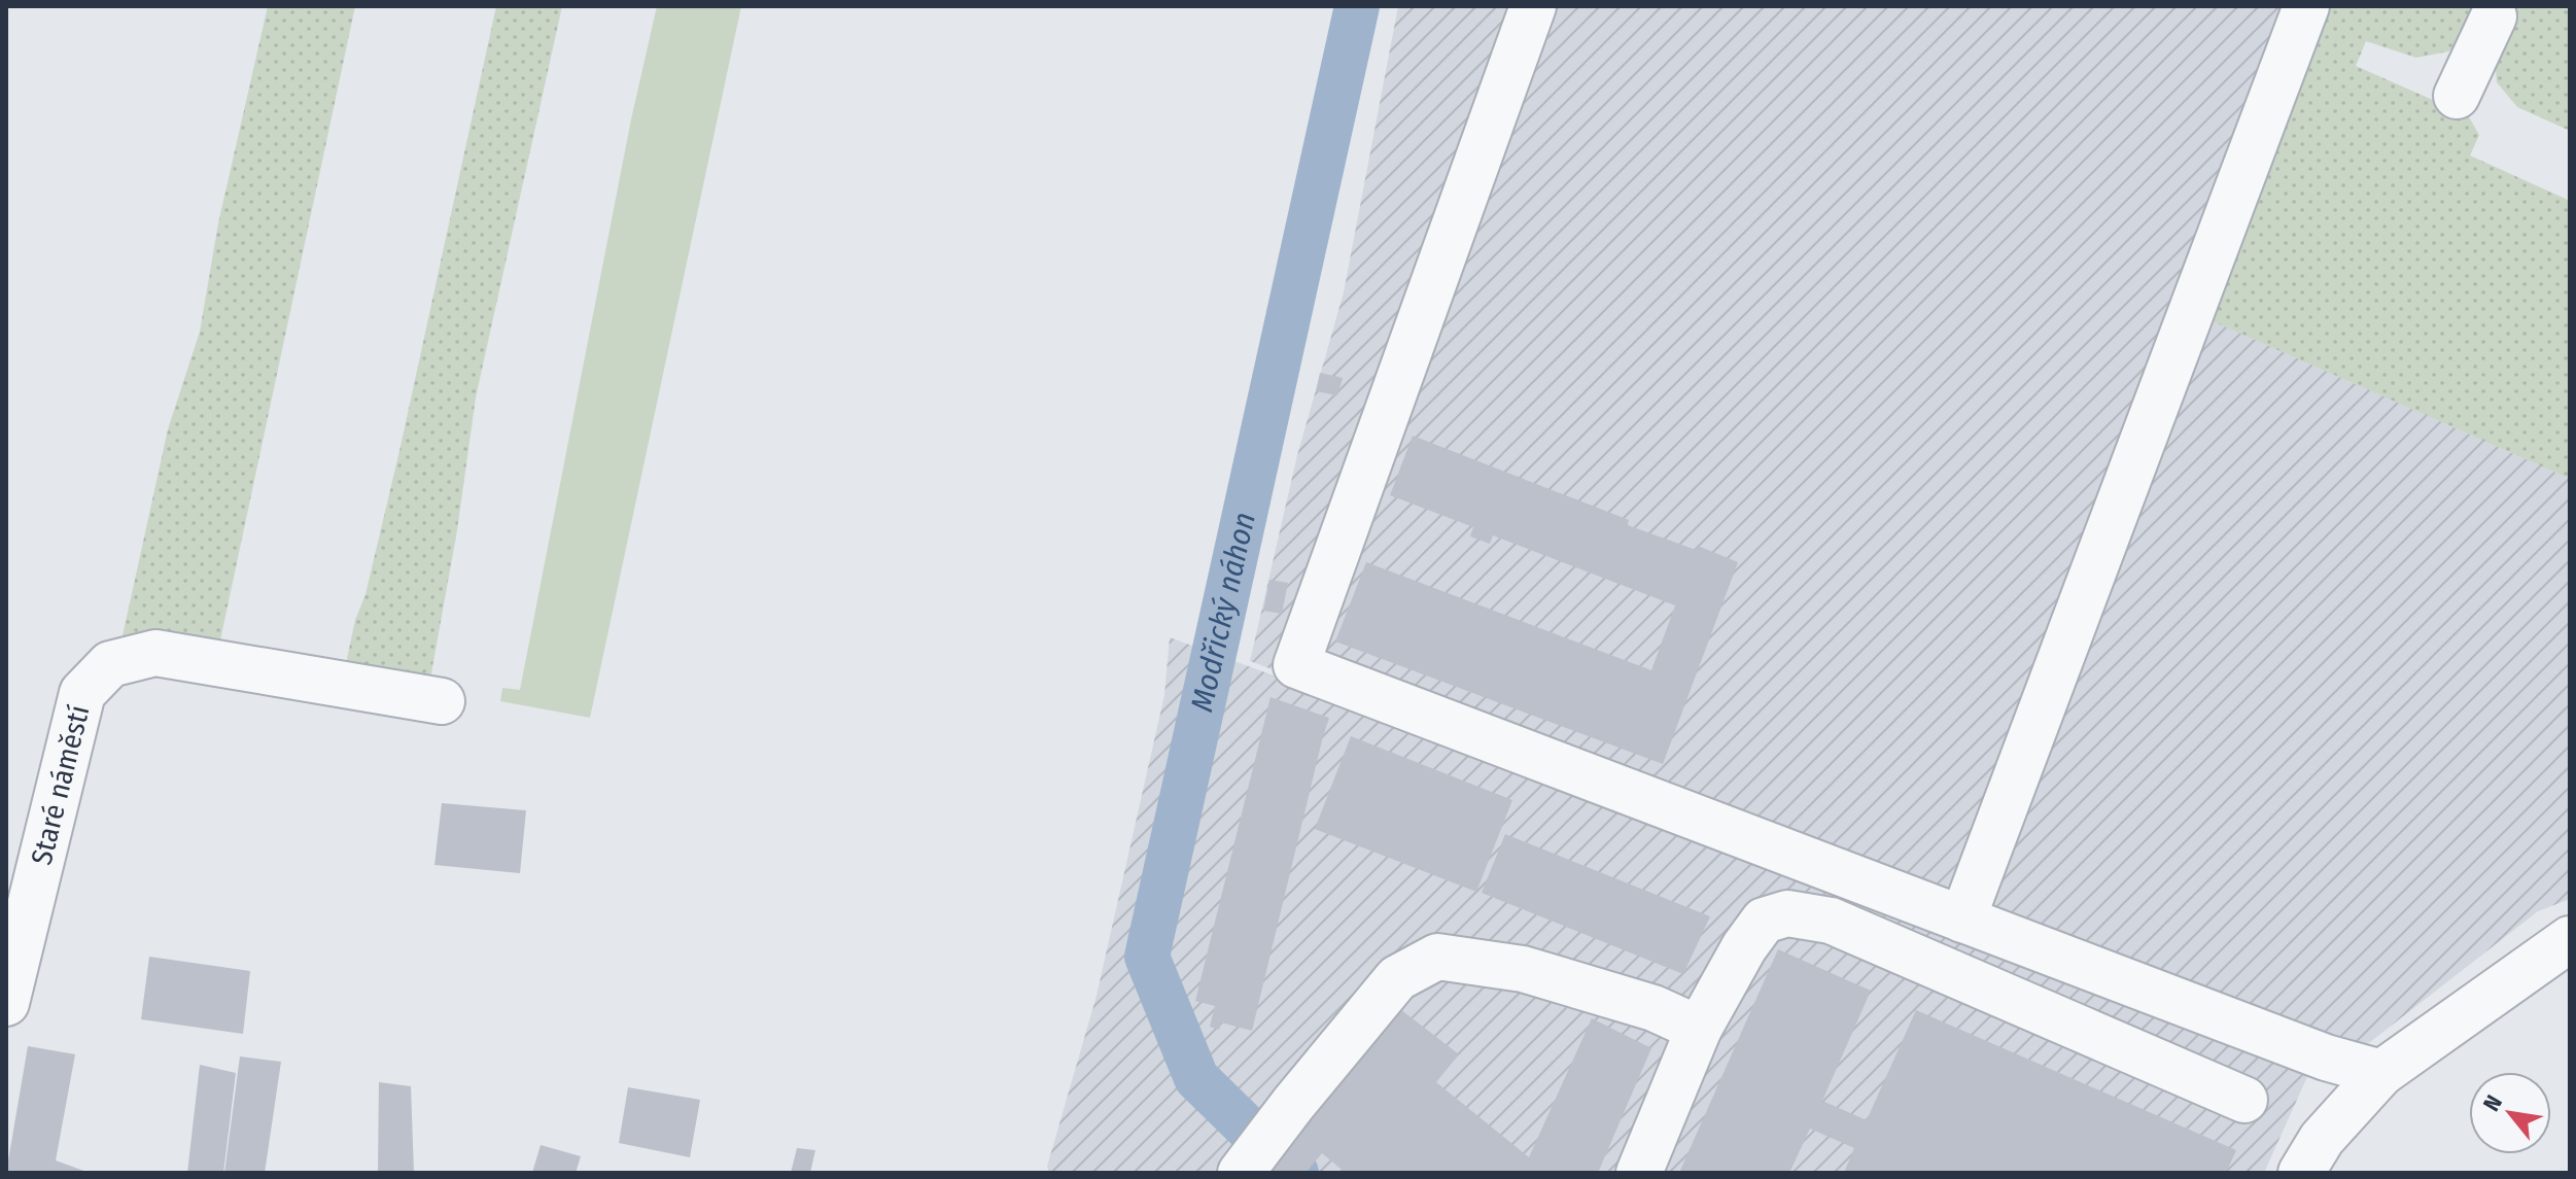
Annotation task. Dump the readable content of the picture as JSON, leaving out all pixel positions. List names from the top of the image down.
{
  "streets": {
    "street": ["Staré náměstí"]
  },
  "water": ["Modřický náhon"],
  "north": "top left"
}
